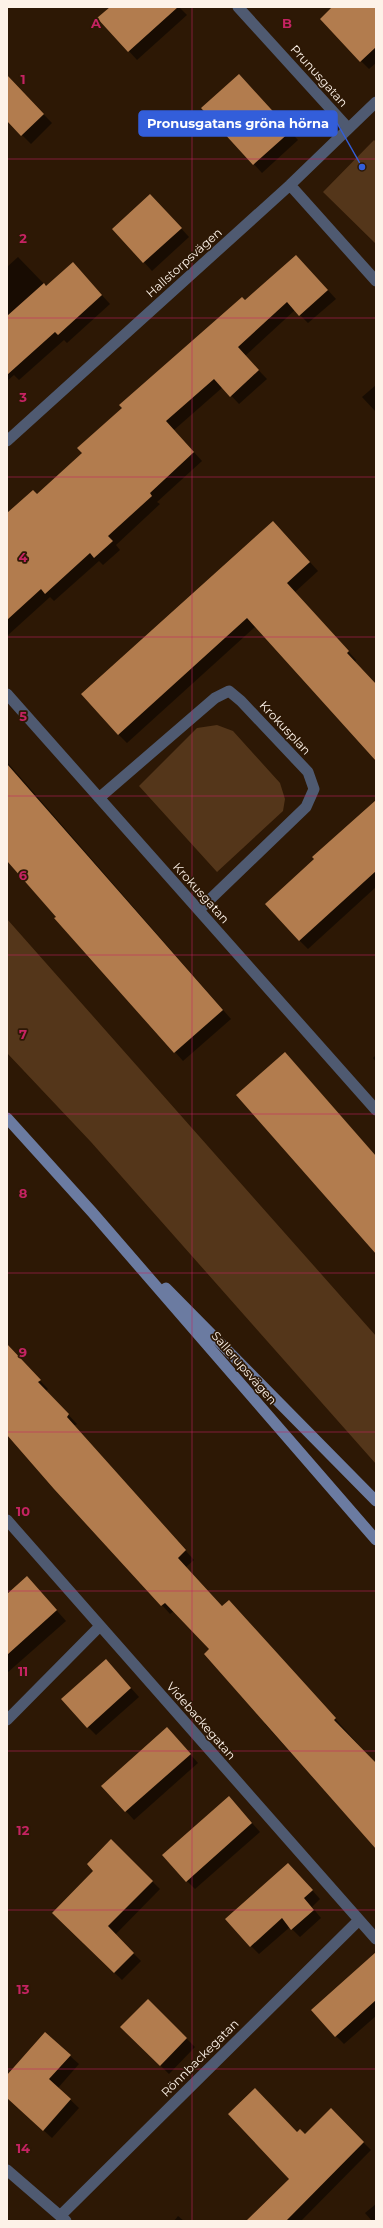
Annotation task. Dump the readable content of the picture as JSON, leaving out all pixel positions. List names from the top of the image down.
{
  "streets": {
    "main road": ["Sallerupsvägen"],
    "street": [
      "Prunusgatan",
      "Hallstorpsvägen",
      "Krokusplan",
      "Krokusgatan",
      "Videbackegatan",
      "Rönnbackegatan"
    ]
  },
  "crossings": [
    ["Prunusgatan", "Hallstorpsvägen"],
    ["Krokusplan", "Krokusgatan"],
    ["Videbackegatan", "Rönnbackegatan"]
  ],
  "places": ["Pronusgatans gröna hörna"],
  "grid": {
    "columns": ["A", "B"],
    "rows": [
      "1",
      "2",
      "3",
      "4",
      "5",
      "6",
      "7",
      "8",
      "9",
      "10",
      "11",
      "12",
      "13",
      "14"
    ]
  }
}
